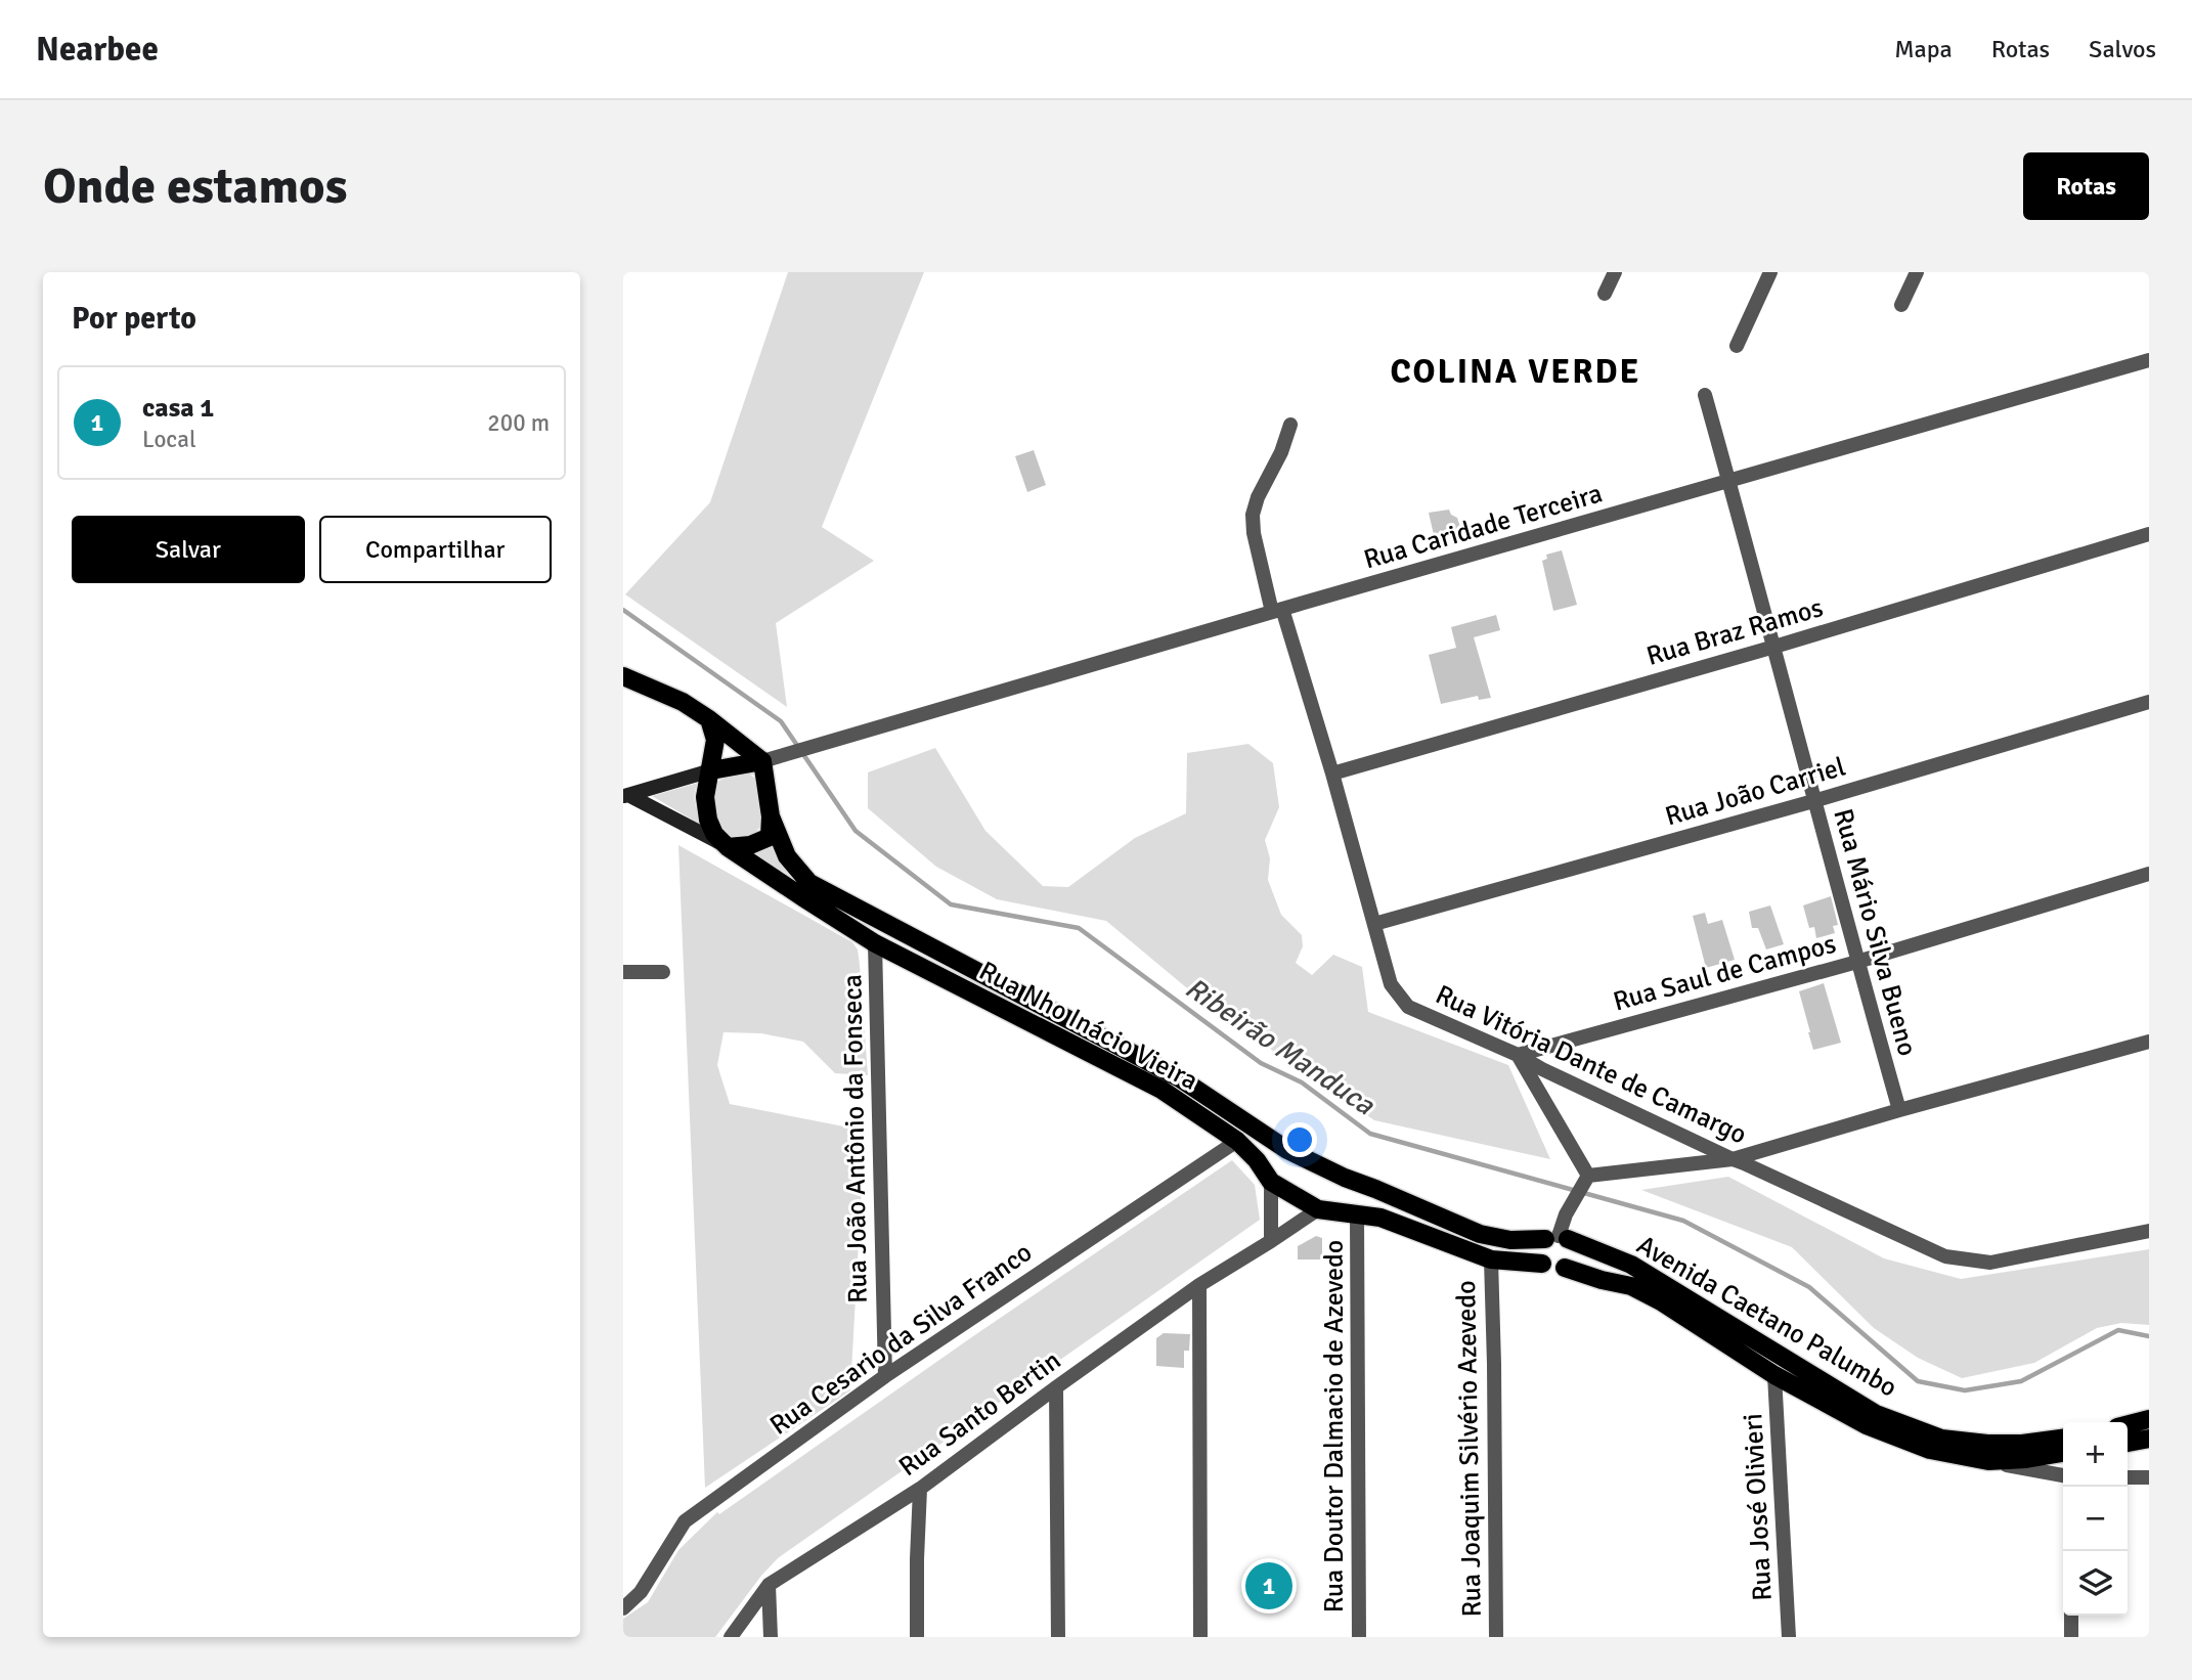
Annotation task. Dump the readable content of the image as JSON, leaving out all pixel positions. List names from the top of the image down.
{
  "streets": {
    "main road": ["Rua Nho Inácio Vieira", "Avenida Caetano Palumbo"],
    "street": [
      "Rua Caridade Terceira",
      "Rua Braz Ramos",
      "Rua João Carriel",
      "Rua Mário Silva Bueno",
      "Rua Saul de Campos",
      "Rua Vitória Dante de Camargo",
      "Rua João Antônio da Fonseca",
      "Rua Cesario da Silva Franco",
      "Rua Santo Bertin",
      "Rua Doutor Dalmacio de Azevedo",
      "Rua Joaquim Silvério Azevedo",
      "Rua José Olivieri"
    ]
  },
  "crossings": [
    ["Rua Caridade Terceira", "Rua Mário Silva Bueno"],
    ["Rua Caridade Terceira", "Rua Vitória Dante de Camargo"],
    ["Rua Braz Ramos", "Rua Mário Silva Bueno"],
    ["Rua Braz Ramos", "Rua Vitória Dante de Camargo"],
    ["Rua João Carriel", "Rua Mário Silva Bueno"],
    ["Rua João Carriel", "Rua Vitória Dante de Camargo"],
    ["Rua Mário Silva Bueno", "Rua Saul de Campos"],
    ["Rua Saul de Campos", "Rua Vitória Dante de Camargo"],
    ["Rua Nho Inácio Vieira", "Rua João Antônio da Fonseca"],
    ["Rua Nho Inácio Vieira", "Avenida Caetano Palumbo"],
    ["Rua Nho Inácio Vieira", "Rua Cesario da Silva Franco"],
    ["Rua Nho Inácio Vieira", "Rua Santo Bertin"],
    ["Rua Nho Inácio Vieira", "Rua Doutor Dalmacio de Azevedo"],
    ["Rua Nho Inácio Vieira", "Rua Joaquim Silvério Azevedo"],
    ["Rua João Antônio da Fonseca", "Rua Cesario da Silva Franco"],
    ["Avenida Caetano Palumbo", "Rua José Olivieri"]
  ],
  "districts": ["COLINA VERDE"],
  "water": ["Ribeirão Manduca"],
  "page": {
    "header": "Nearbee",
    "nav": ["Mapa", "Rotas", "Salvos"],
    "buttons": [
      "Rotas",
      ["Salvar", "Compartilhar"]
    ],
    "title": "Onde estamos",
    "heading": "Por perto",
    "list": [
      {
        "mark": "1",
        "name": "casa 1",
        "note": "Local",
        "value": "200 m"
      }
    ],
    "map_buttons": ["+", "−"],
    "pins": "1"
  }
}
